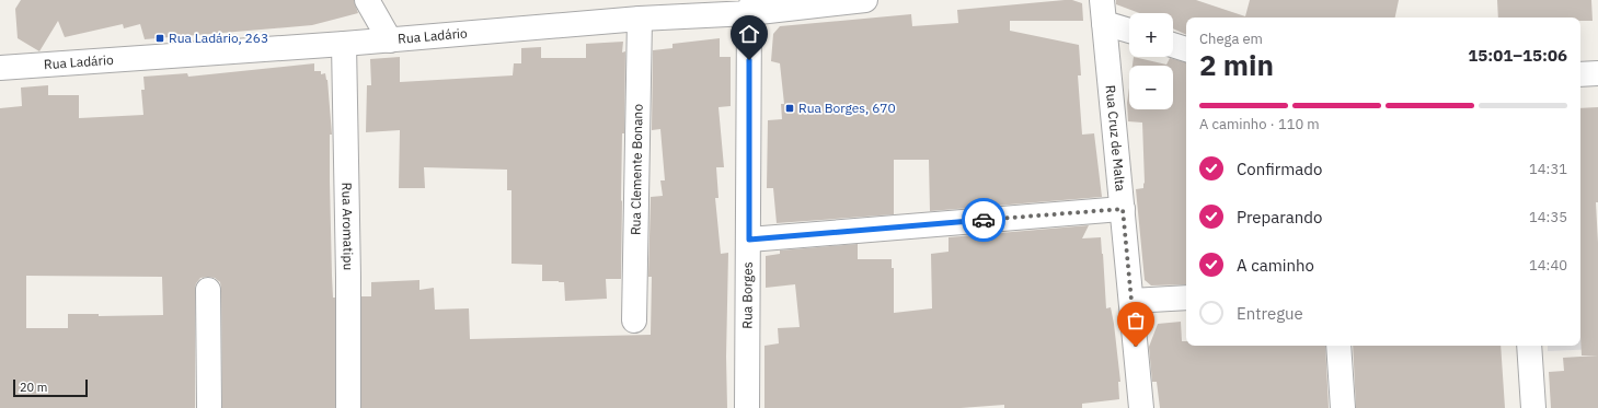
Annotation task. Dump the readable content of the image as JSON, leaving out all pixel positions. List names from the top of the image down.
{
  "streets": {
    "street": [
      "Rua Ladário",
      "Rua Cruz de Malta",
      "Rua Clemente Bonano",
      "Rua Aromatipu",
      "Rua Borges"
    ]
  },
  "crossings": [
    ["Rua Ladário", "Rua Clemente Bonano"],
    ["Rua Ladário", "Rua Aromatipu"],
    ["Rua Ladário", "Rua Borges"]
  ],
  "places": {
    "transit": ["Rua Ladário, 263", "Rua Borges, 670"]
  },
  "scale_bar": "20 m",
  "page": {
    "map_buttons": ["+", "−"],
    "heading": ["2 min", "Chega em", "15:01–15:06"],
    "bar": "A caminho · 110 m",
    "list": [
      ["Confirmado", "14:31"],
      ["Preparando", "14:35"],
      ["A caminho", "14:40"],
      "Entregue"
    ],
    "scale": "20 m"
  }
}
